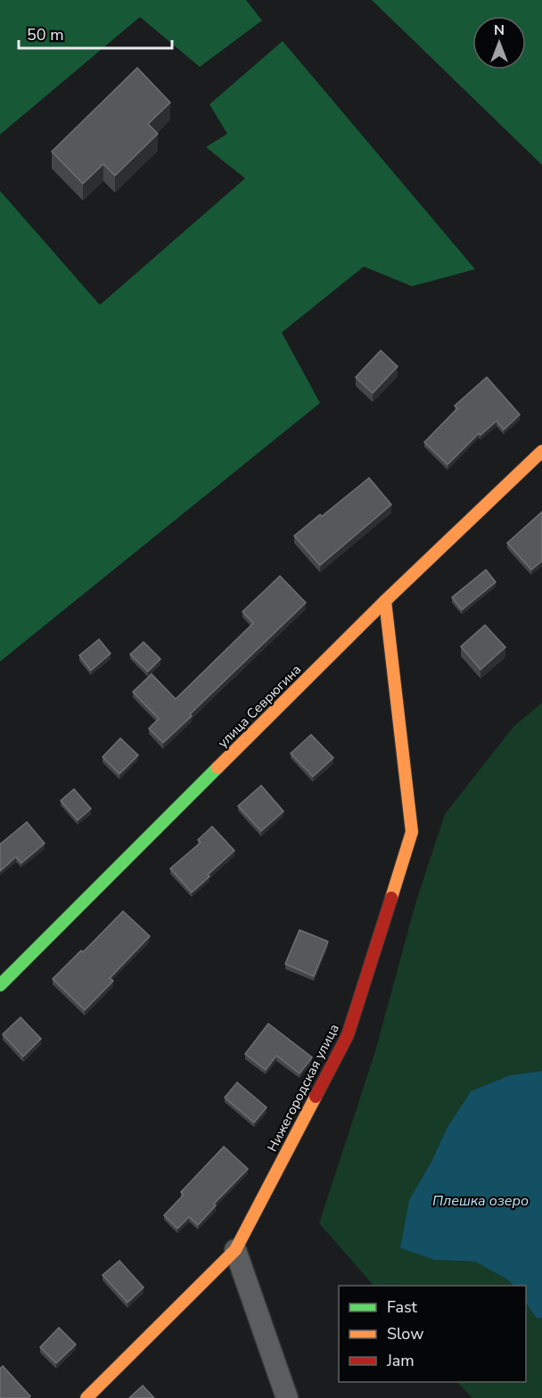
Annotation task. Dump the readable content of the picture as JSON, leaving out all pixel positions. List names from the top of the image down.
{
  "streets": {
    "street": ["улица Севрюгина", "Нижегородская улица"]
  },
  "crossings": [
    ["улица Севрюгина", "Нижегородская улица"]
  ],
  "water": ["Плешка озеро"],
  "legend": ["Fast", "Slow", "Jam"],
  "scale_bar": "50 m",
  "north": "top"
}
